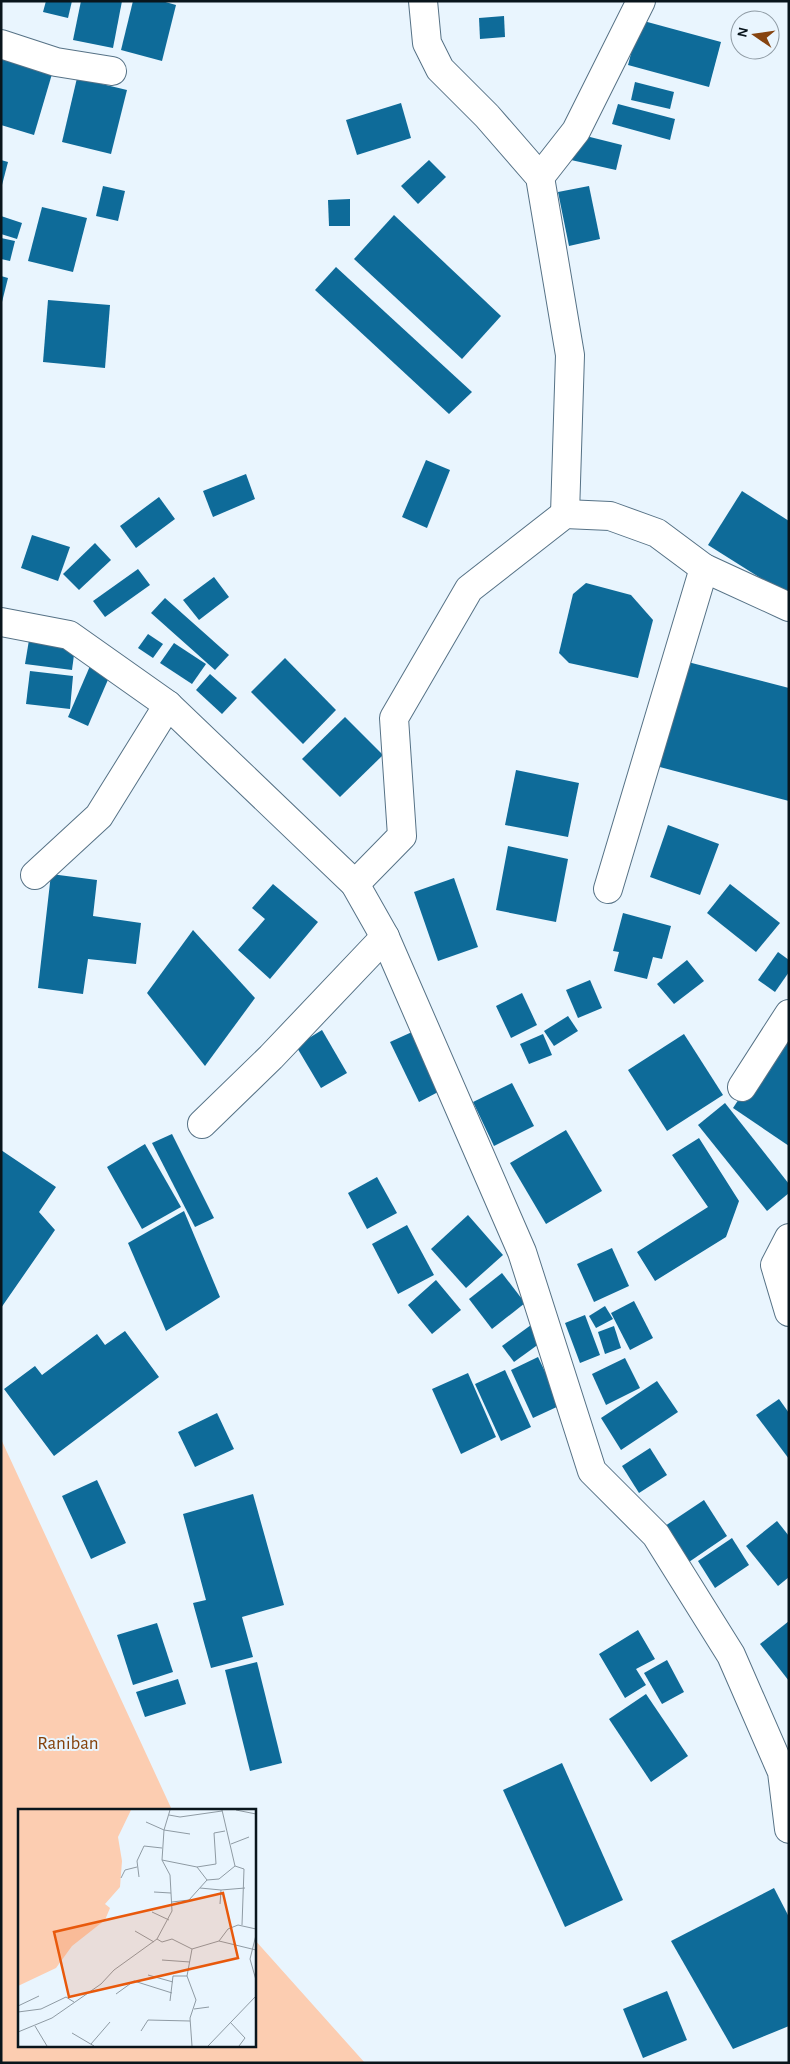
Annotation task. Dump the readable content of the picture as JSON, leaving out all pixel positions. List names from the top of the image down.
{
  "parks": ["Raniban"],
  "north": "left"
}
